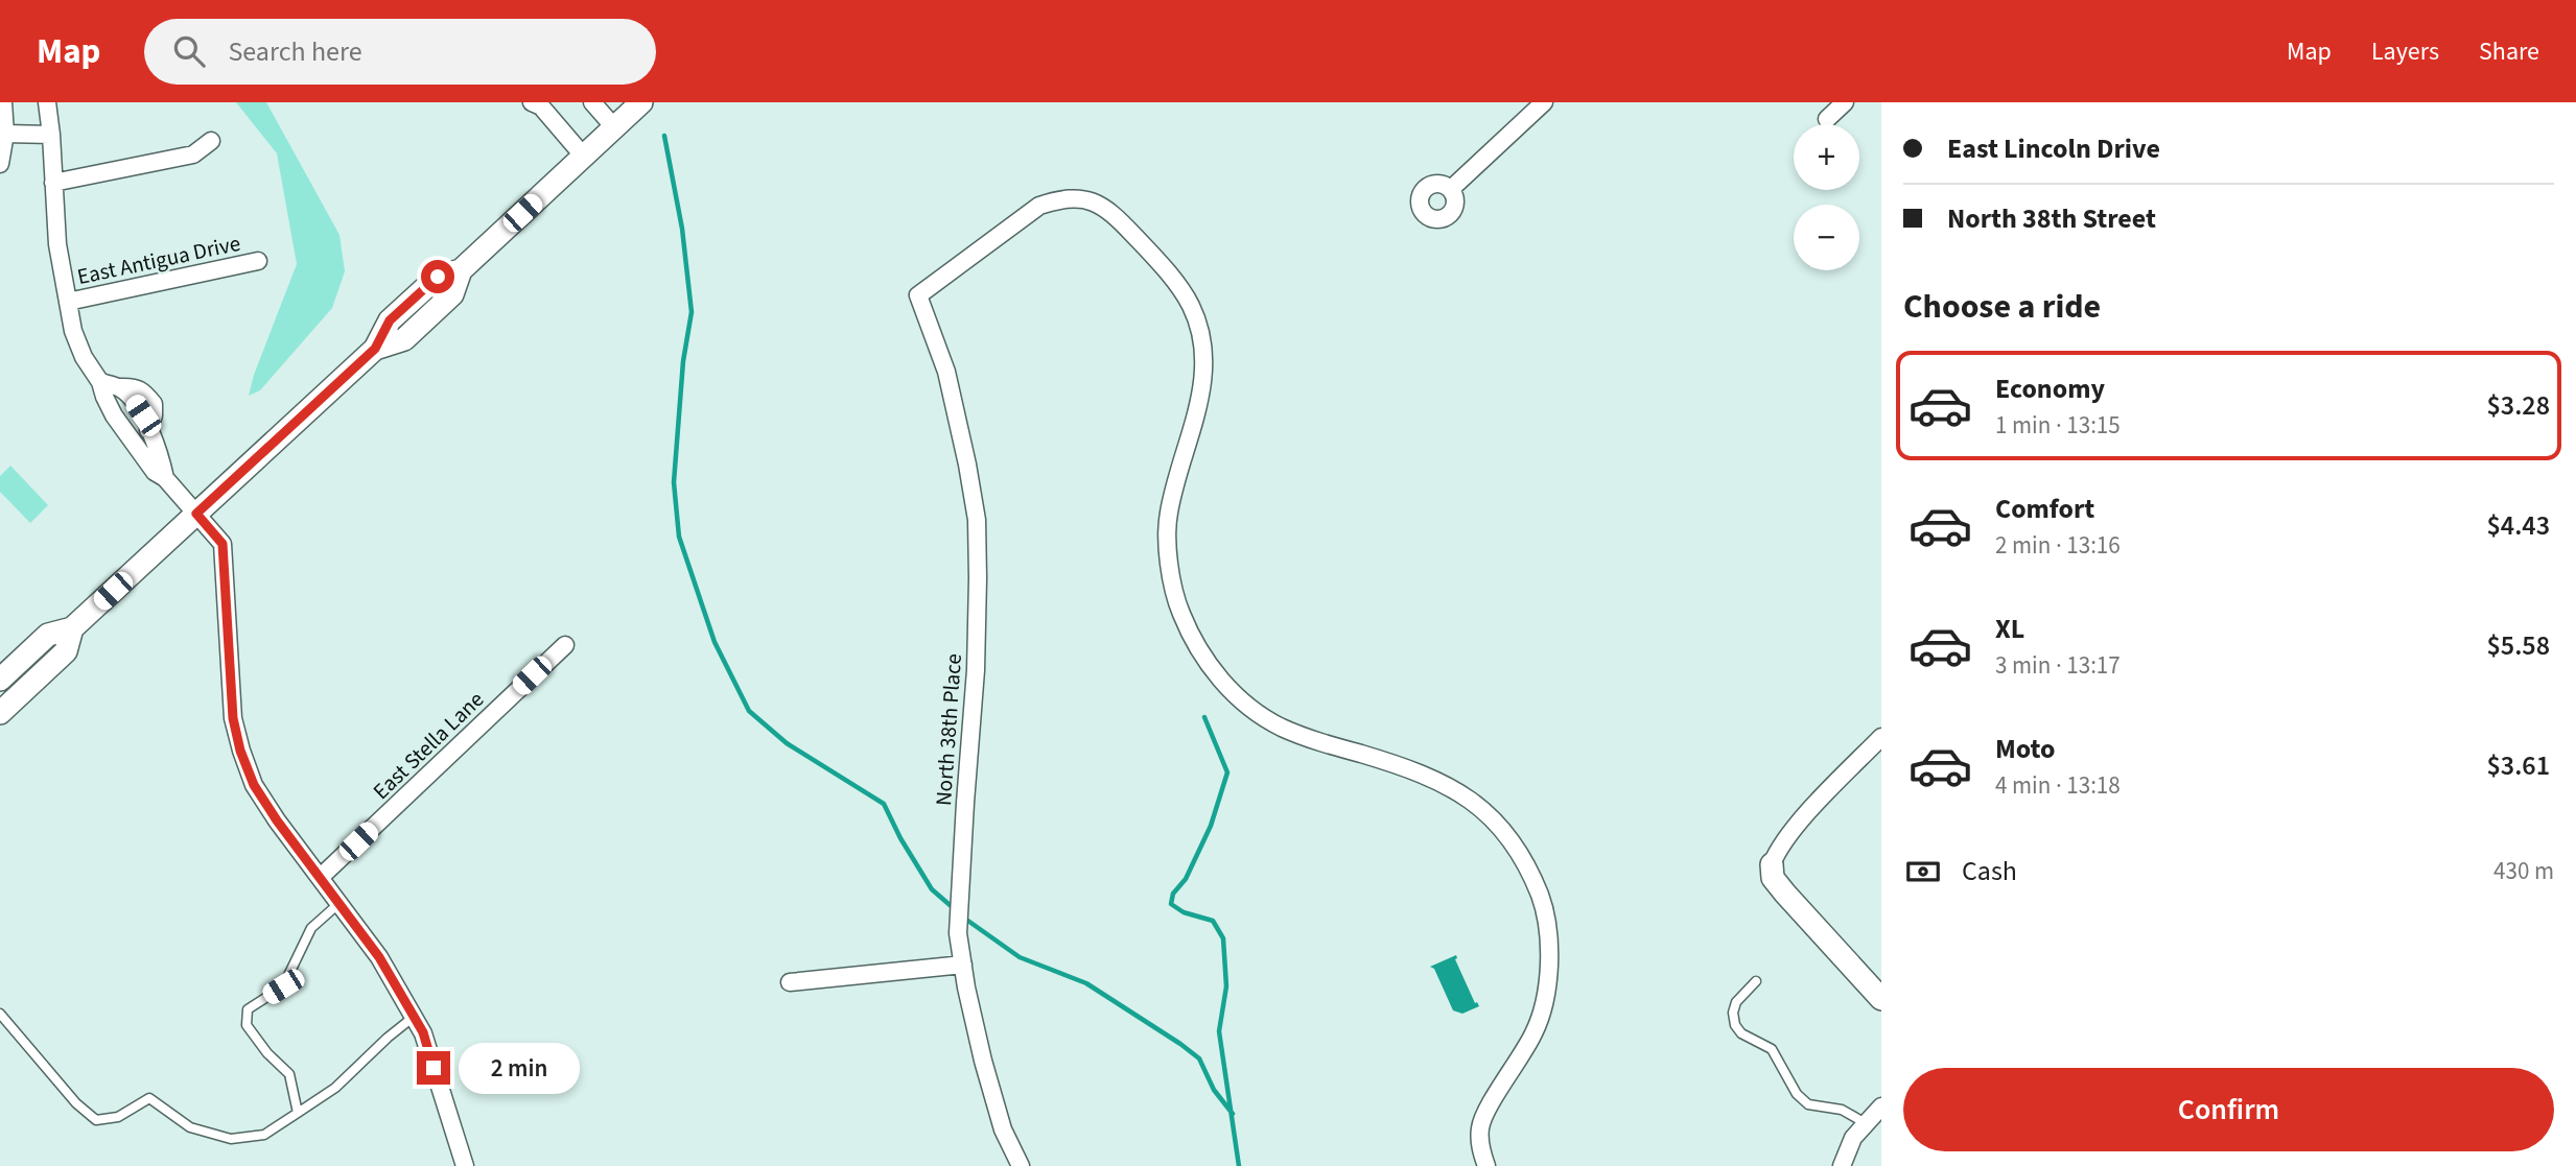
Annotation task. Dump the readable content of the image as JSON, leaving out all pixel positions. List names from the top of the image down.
{
  "streets": {
    "street": ["East Antigua Drive", "North 38th Place", "East Stella Lane"]
  },
  "crossings": [
    ["East Antigua Drive", "East Stella Lane"]
  ],
  "page": {
    "header": "Map",
    "search": "Search here",
    "nav": ["Map", "Layers", "Share"],
    "banner": ["East Lincoln Drive", "North 38th Street"],
    "map_buttons": ["+", "−"],
    "heading": "Choose a ride",
    "list": [
      {
        "name": "Economy",
        "note": "1 min · 13:15",
        "value": "$3.28"
      },
      {
        "name": "Comfort",
        "note": "2 min · 13:16",
        "value": "$4.43"
      },
      {
        "name": "XL",
        "note": "3 min · 13:17",
        "value": "$5.58"
      },
      {
        "name": "Moto",
        "note": "4 min · 13:18",
        "value": "$3.61"
      }
    ],
    "pay": ["Cash", "430 m"],
    "bubble": "2 min",
    "buttons": "Confirm"
  }
}
